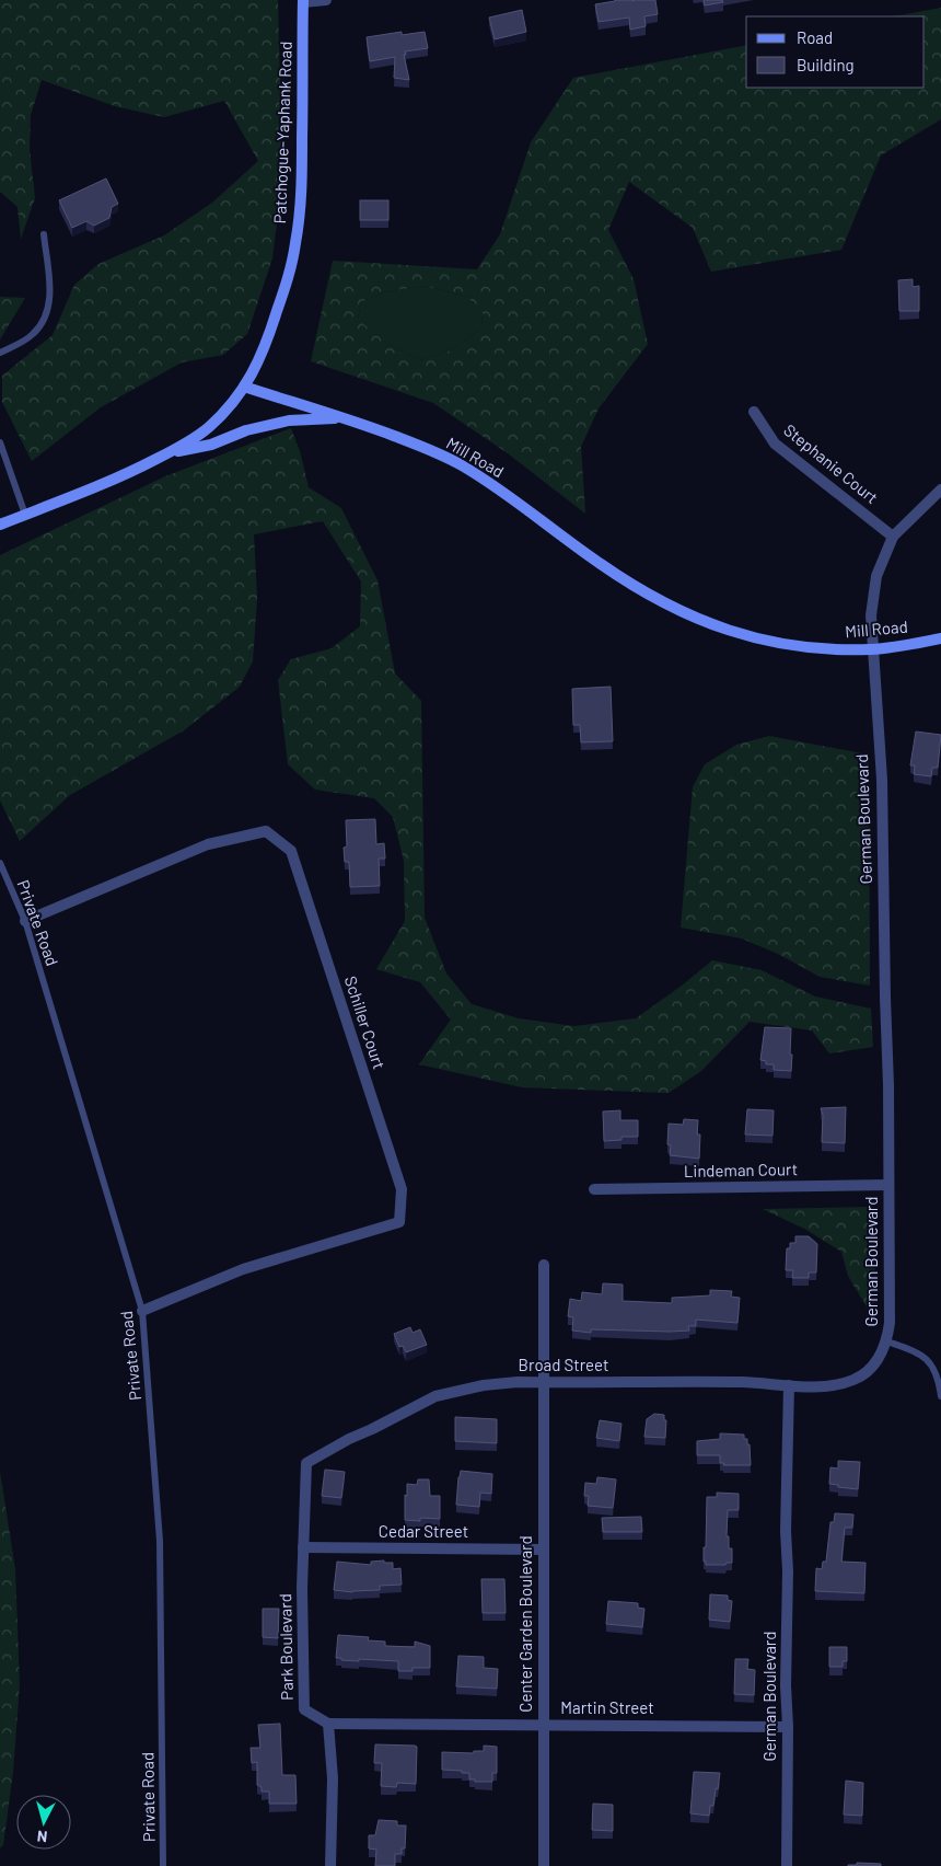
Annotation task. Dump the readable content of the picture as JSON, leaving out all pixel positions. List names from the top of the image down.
{
  "streets": {
    "main road": ["Patchogue-Yaphank Road", "Mill Road"],
    "street": [
      "Stephanie Court",
      "German Boulevard",
      "Schiller Court",
      "Lindeman Court",
      "Broad Street",
      "Cedar Street",
      "Center Garden Boulevard",
      "Park Boulevard",
      "Martin Street"
    ],
    "lane": ["Private Road"]
  },
  "crossings": [
    ["Patchogue-Yaphank Road", "Mill Road"],
    ["Mill Road", "German Boulevard"],
    ["Stephanie Court", "German Boulevard"],
    ["German Boulevard", "Lindeman Court"],
    ["German Boulevard", "Broad Street"],
    ["German Boulevard", "Martin Street"],
    ["Private Road", "Schiller Court"],
    ["Broad Street", "Center Garden Boulevard"],
    ["Broad Street", "Park Boulevard"],
    ["Cedar Street", "Center Garden Boulevard"],
    ["Cedar Street", "Park Boulevard"],
    ["Center Garden Boulevard", "Martin Street"],
    ["Park Boulevard", "Martin Street"]
  ],
  "legend": ["Road", "Building"],
  "north": "bottom"
}
